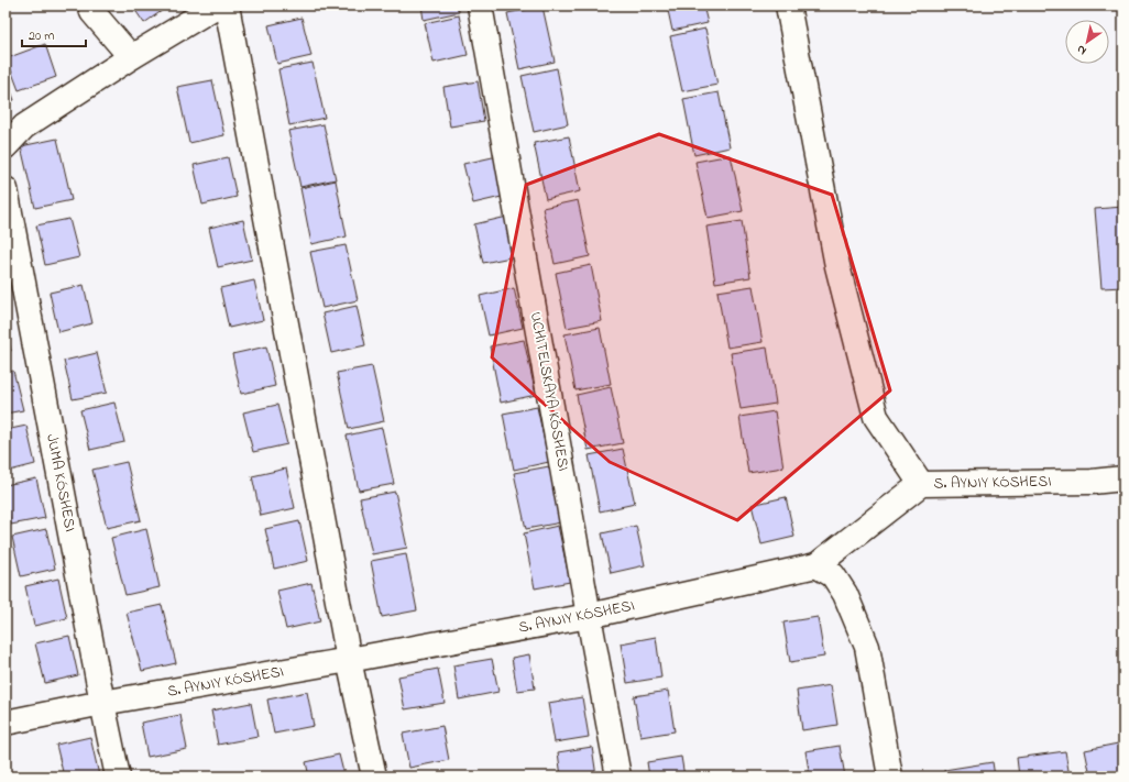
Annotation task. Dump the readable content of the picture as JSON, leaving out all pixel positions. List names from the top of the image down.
{
  "streets": {
    "street": ["UCHITELSKAYA KÓSHESI", "JUMA KÓSHESI", "S. AYNIY KÓSHESI"]
  },
  "crossings": [
    ["UCHITELSKAYA KÓSHESI", "S. AYNIY KÓSHESI"],
    ["JUMA KÓSHESI", "S. AYNIY KÓSHESI"]
  ],
  "scale_bar": "20 m",
  "north": "bottom left"
}
